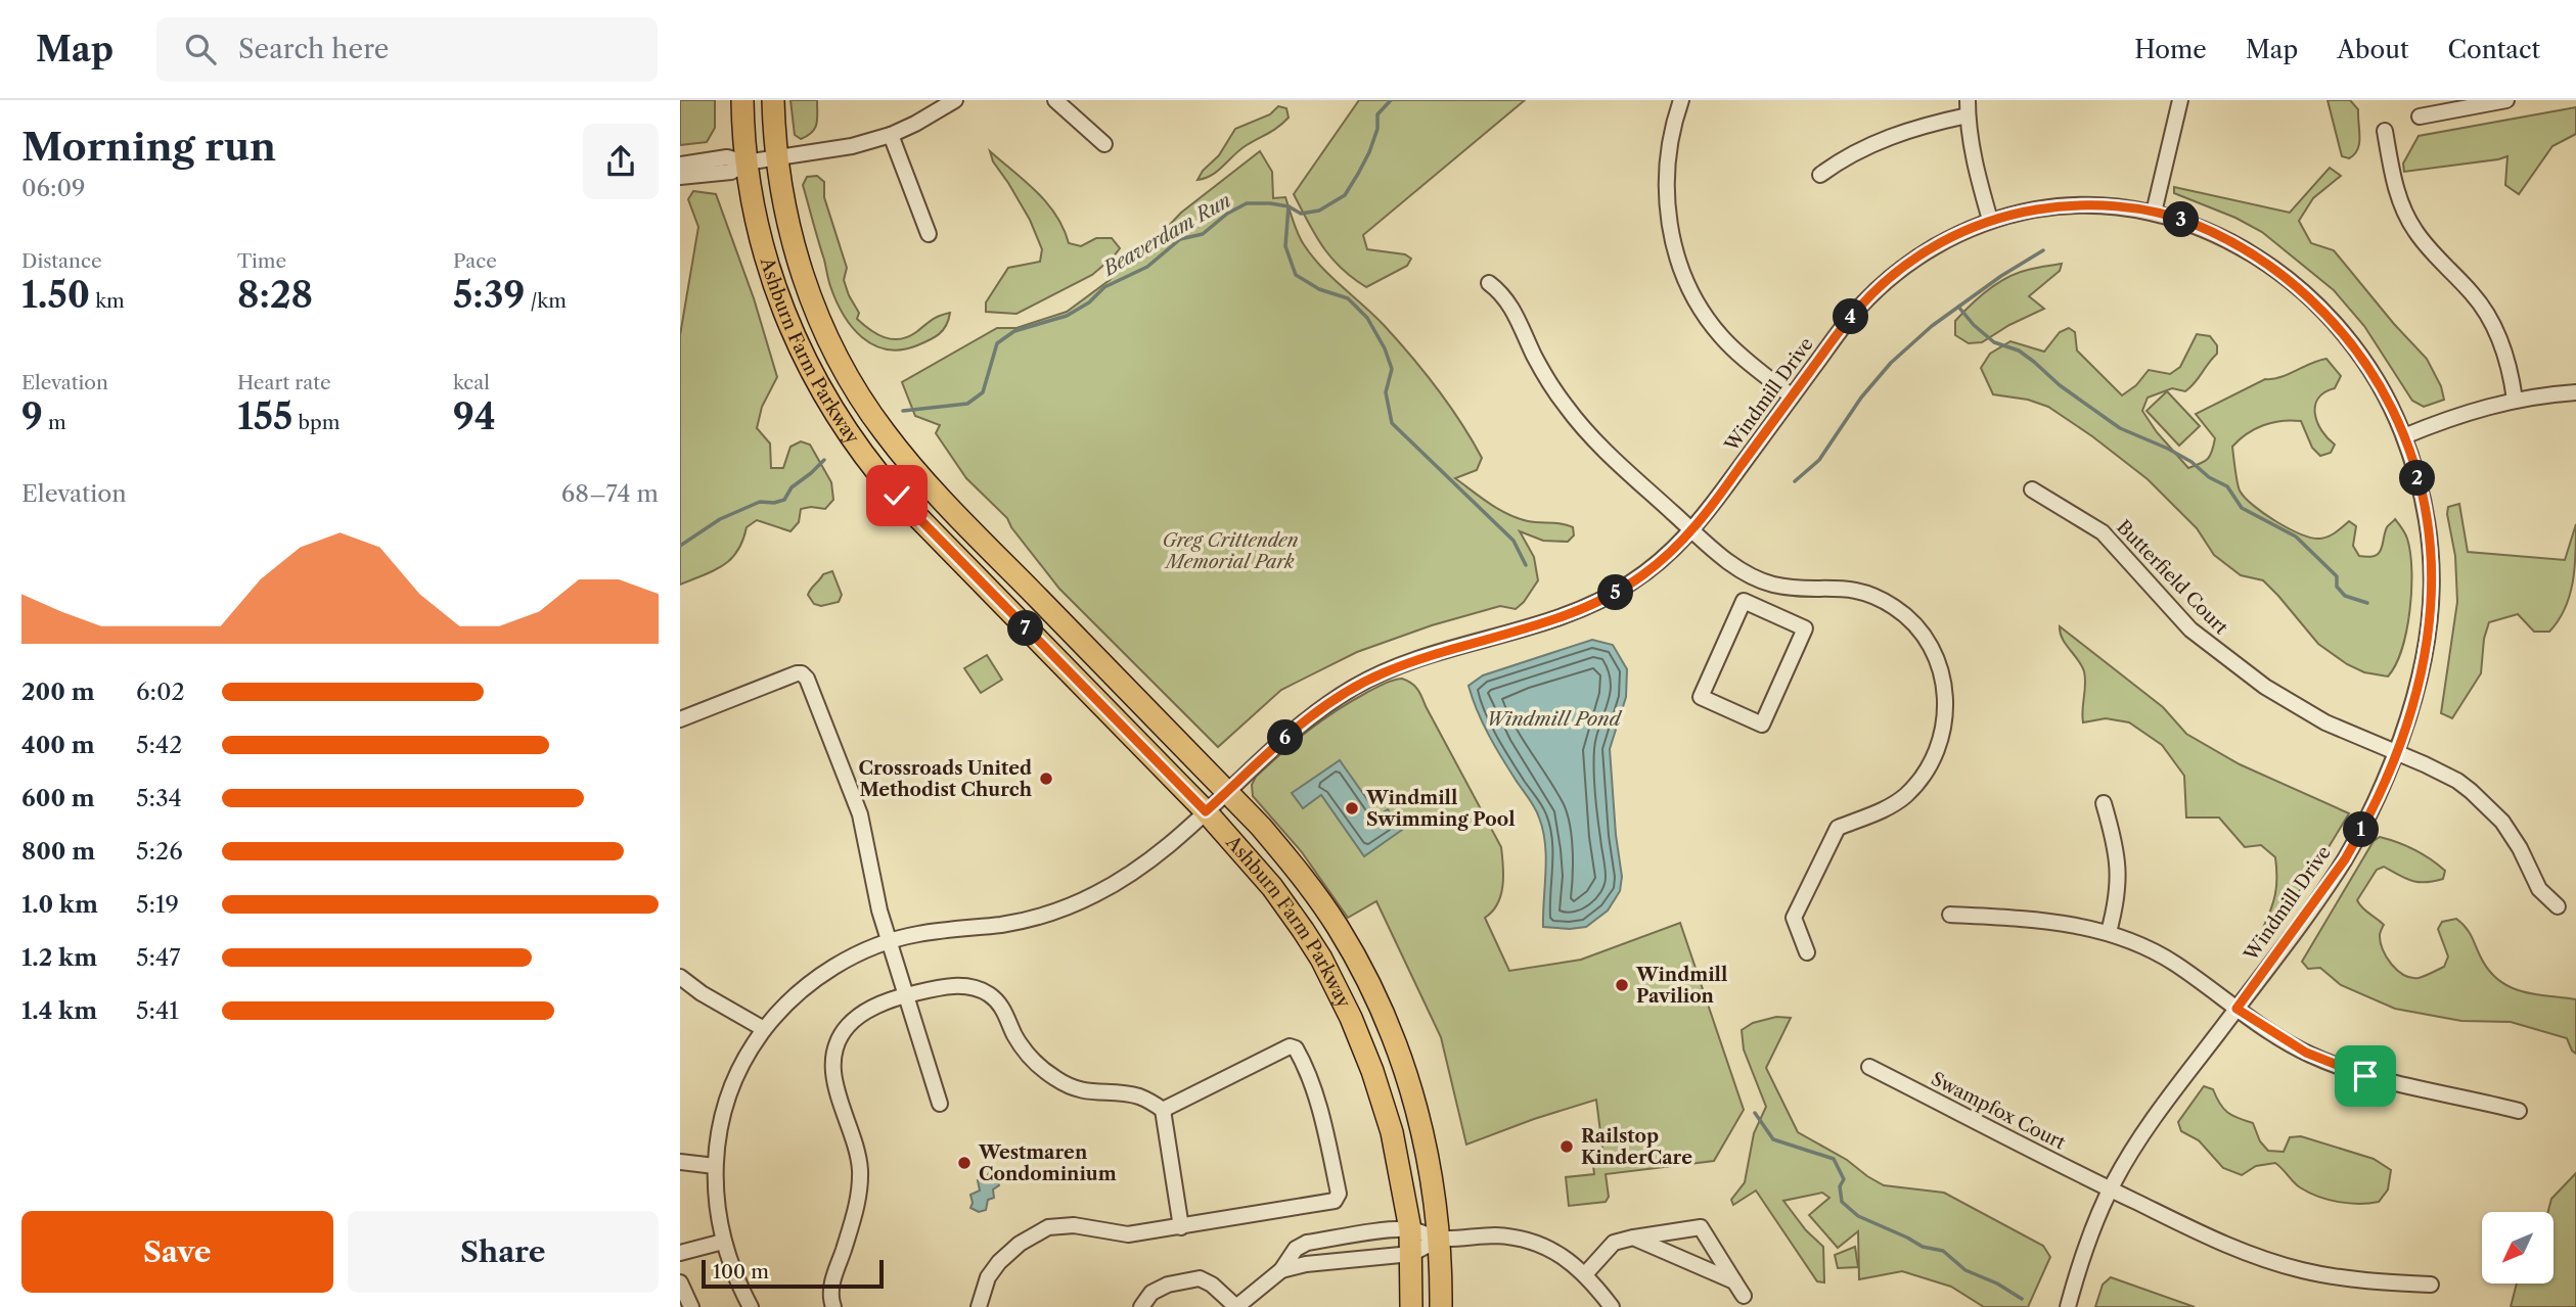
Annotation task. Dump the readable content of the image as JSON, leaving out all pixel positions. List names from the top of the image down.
{
  "streets": {
    "main road": ["Ashburn Farm Parkway"],
    "street": ["Windmill Drive", "Butterfield Court", "Swampfox Court"]
  },
  "crossings": [
    ["Ashburn Farm Parkway", "Windmill Drive"],
    ["Windmill Drive", "Butterfield Court"],
    ["Windmill Drive", "Swampfox Court"]
  ],
  "water": ["Beaverdam Run", "Windmill Pond"],
  "parks": ["Greg Crittenden Memorial Park"],
  "places": [
    "Crossroads United Methodist Church",
    "Windmill Swimming Pool",
    "Windmill Pavilion",
    "Railstop KinderCare",
    "Westmaren Condominium"
  ],
  "scale_bar": "100 m",
  "north": "bottom left",
  "page": {
    "header": "Map",
    "search": "Search here",
    "nav": [
      "Home",
      "Map",
      "About",
      "Contact"
    ],
    "heading": ["Morning run", "06:09"],
    "pins": [
      "3",
      "4",
      "2",
      "5",
      "7",
      "6",
      "1"
    ],
    "stats": [
      ["Distance", "1.50 km"],
      ["Time", "8:28"],
      ["Pace", "5:39 /km"],
      ["Elevation", "9 m"],
      ["Heart rate", "155 bpm"],
      ["kcal", "94"]
    ],
    "chart": ["Elevation", "68–74 m"],
    "list": [
      {
        "name": "200 m",
        "note": "6:02"
      },
      {
        "name": "400 m",
        "note": "5:42"
      },
      {
        "name": "600 m",
        "note": "5:34"
      },
      {
        "name": "800 m",
        "note": "5:26"
      },
      {
        "name": "1.0 km",
        "note": "5:19"
      },
      {
        "name": "1.2 km",
        "note": "5:47"
      },
      {
        "name": "1.4 km",
        "note": "5:41"
      }
    ],
    "buttons": ["Save", "Share"],
    "scale": "100 m"
  }
}
